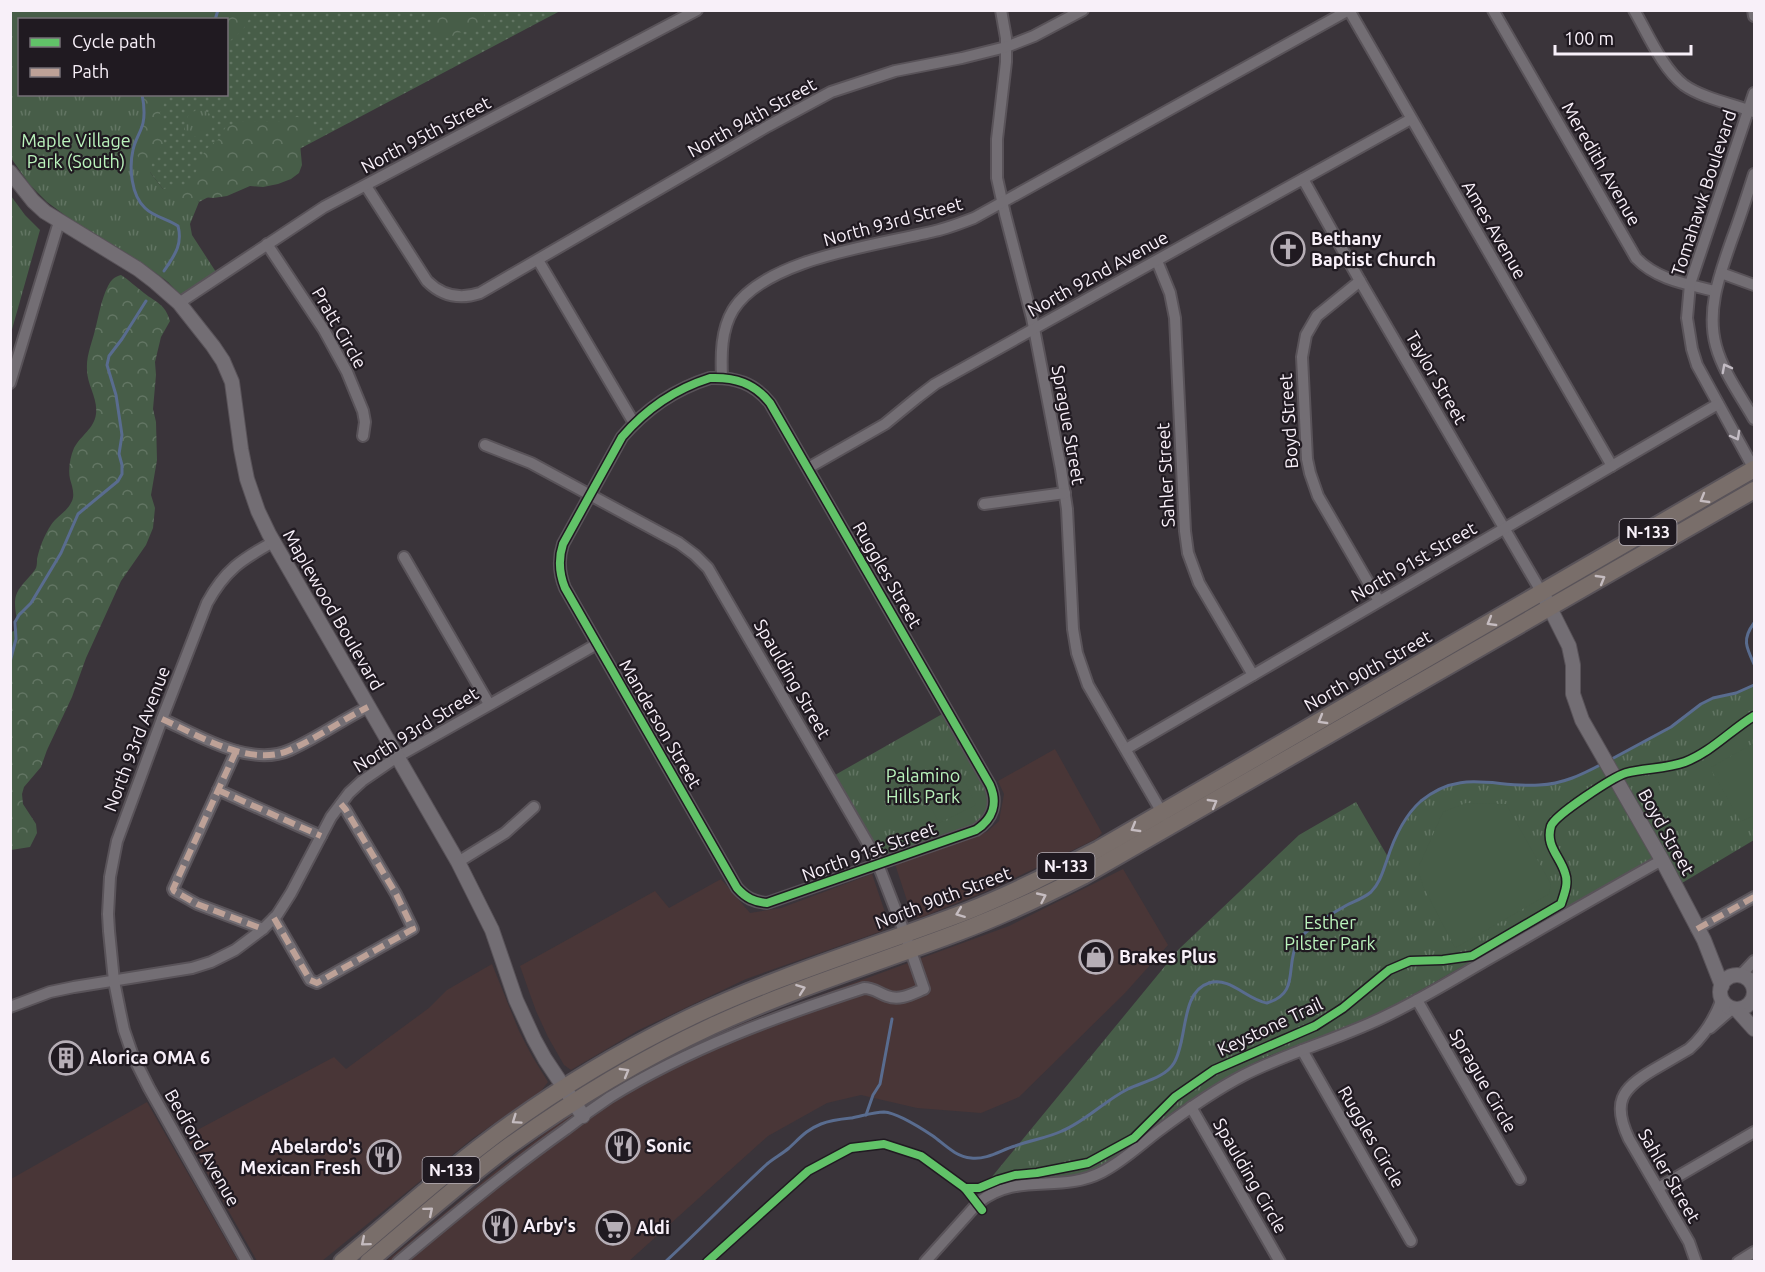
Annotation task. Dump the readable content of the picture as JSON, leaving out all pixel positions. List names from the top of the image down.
{
  "streets": {
    "main road": ["N-133", "North 90th Street"],
    "street": [
      "North 94th Street",
      "North 95th Street",
      "Meredith Avenue",
      "Tomahawk Boulevard",
      "North 93rd Street",
      "Ames Avenue",
      "North 92nd Avenue",
      "Pratt Circle",
      "Taylor Street",
      "Boyd Street",
      "Sprague Street",
      "Sahler Street",
      "North 91st Street",
      "Ruggles Street",
      "Maplewood Boulevard",
      "Spaulding Street",
      "Manderson Street",
      "North 93rd Avenue",
      "Sprague Circle",
      "Ruggles Circle",
      "Bedford Avenue",
      "Spaulding Circle"
    ],
    "cycle path": ["Keystone Trail"]
  },
  "crossings": [
    ["North 94th Street", "North 95th Street"],
    ["North 94th Street", "Sprague Street"],
    ["North 95th Street", "Pratt Circle"],
    ["North 95th Street", "Maplewood Boulevard"],
    ["Meredith Avenue", "Tomahawk Boulevard"],
    ["Tomahawk Boulevard", "North 91st Street"],
    ["Tomahawk Boulevard", "North 90th Street"],
    ["North 93rd Street", "Ames Avenue"],
    ["North 93rd Street", "Sprague Street"],
    ["North 93rd Street", "Ruggles Street"],
    ["North 93rd Street", "Maplewood Boulevard"],
    ["North 93rd Street", "Manderson Street"],
    ["North 93rd Street", "North 93rd Avenue"],
    ["North 93rd Street", "Bedford Avenue"],
    ["Ames Avenue", "North 92nd Avenue"],
    ["Ames Avenue", "North 91st Street"],
    ["North 92nd Avenue", "Taylor Street"],
    ["North 92nd Avenue", "Sprague Street"],
    ["North 92nd Avenue", "Sahler Street"],
    ["North 92nd Avenue", "Ruggles Street"],
    ["Taylor Street", "Boyd Street"],
    ["Taylor Street", "North 91st Street"],
    ["Taylor Street", "North 90th Street"],
    ["Boyd Street", "North 91st Street"],
    ["Boyd Street", "North 90th Street"],
    ["Sprague Street", "North 91st Street"],
    ["Sprague Street", "North 90th Street"],
    ["Sahler Street", "North 91st Street"],
    ["North 91st Street", "Ruggles Street"],
    ["North 91st Street", "Spaulding Street"],
    ["North 91st Street", "Manderson Street"],
    ["Maplewood Boulevard", "North 90th Street"],
    ["Maplewood Boulevard", "Spaulding Street"],
    ["Maplewood Boulevard", "North 93rd Avenue"],
    ["North 90th Street", "Spaulding Street"],
    ["Spaulding Street", "Manderson Street"],
    ["North 93rd Avenue", "Bedford Avenue"]
  ],
  "parks": ["Maple Village Park (South)", "Palamino Hills Park", "Esther Pilster Park"],
  "places": {
    "church": ["Bethany Baptist Church"],
    "shop": ["Brakes Plus"],
    "building": ["Alorica OMA 6"],
    "restaurant": ["Sonic", "Abelardo's Mexican Fresh", "Arby's"],
    "supermarket": ["Aldi"]
  },
  "legend": ["Cycle path", "Path"],
  "scale_bar": "100 m"
}
